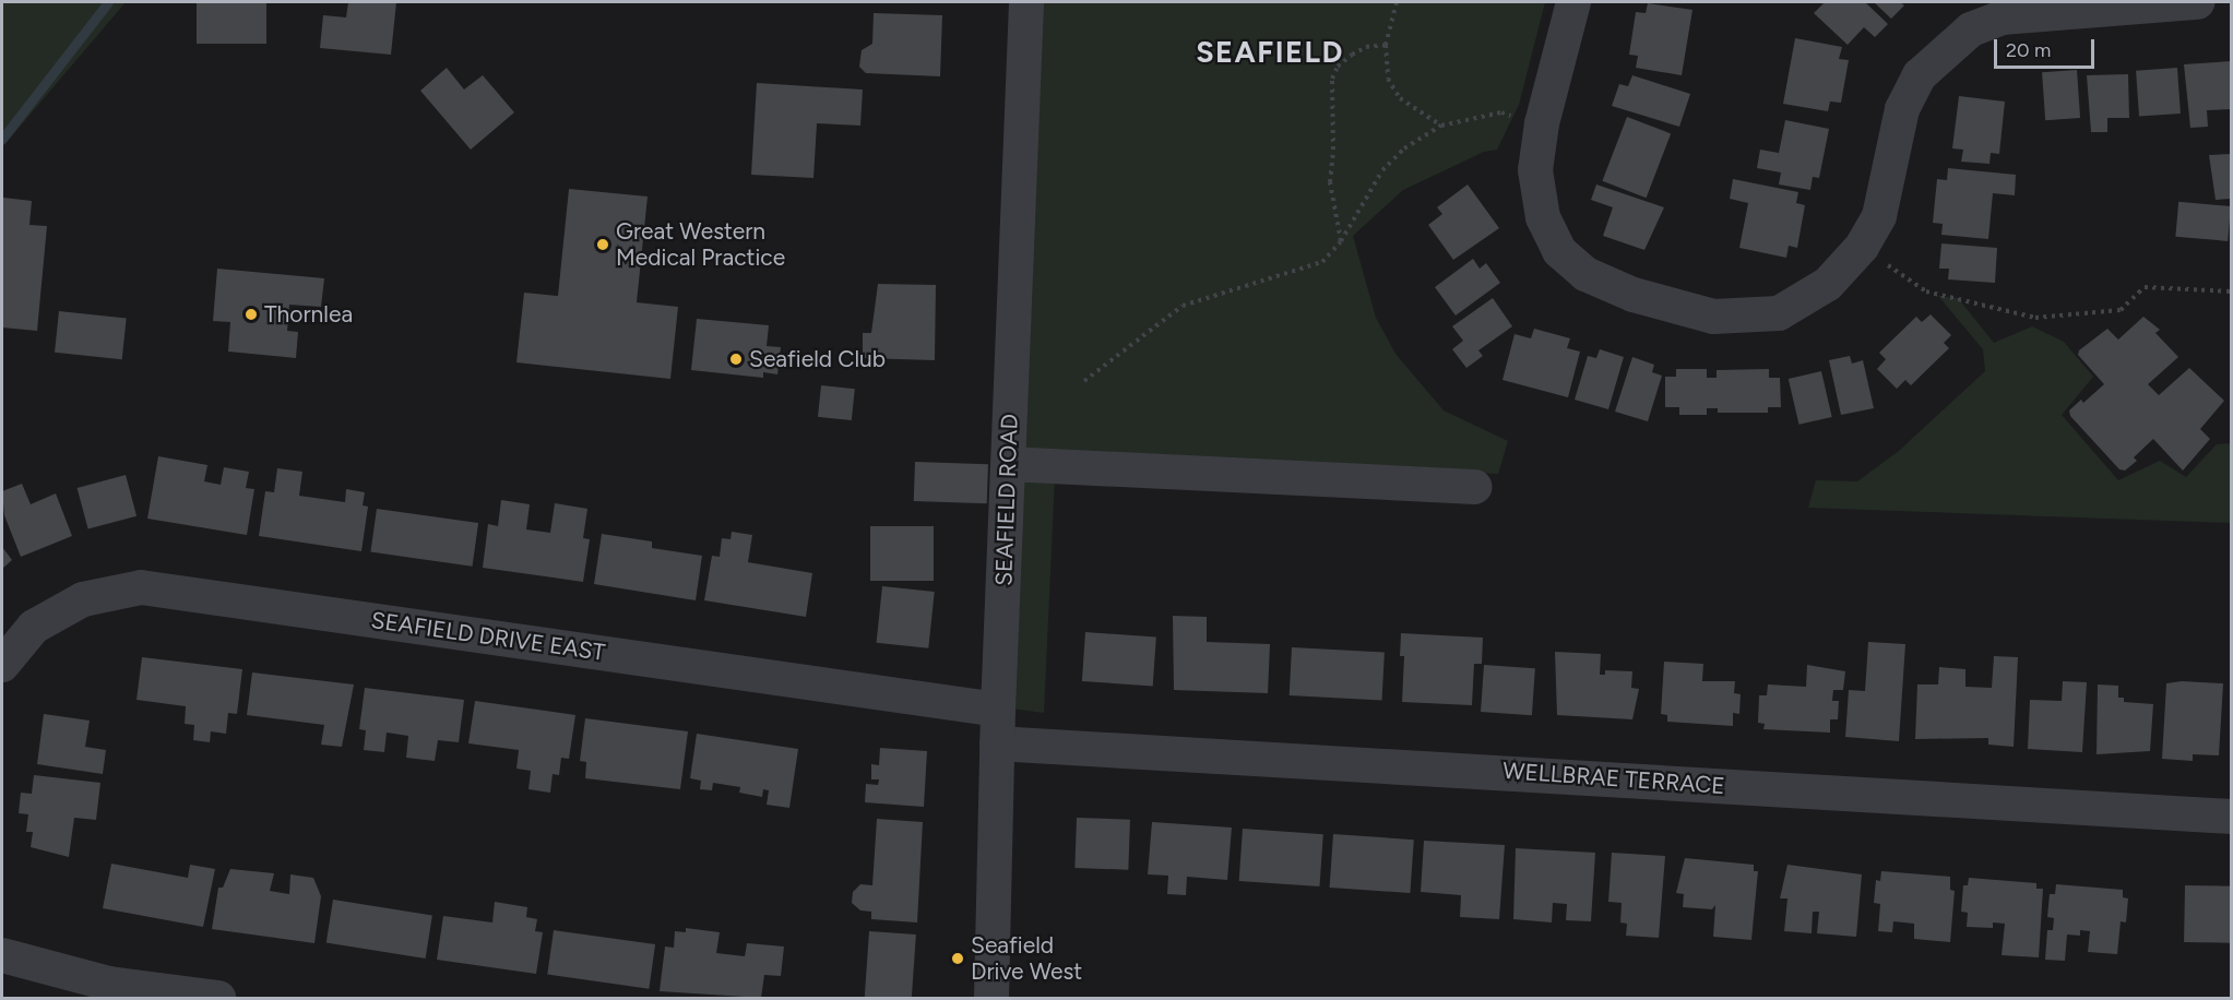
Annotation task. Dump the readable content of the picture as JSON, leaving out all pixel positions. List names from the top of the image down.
{
  "streets": {
    "street": ["SEAFIELD ROAD", "SEAFIELD DRIVE EAST", "WELLBRAE TERRACE"]
  },
  "crossings": [
    ["SEAFIELD ROAD", "SEAFIELD DRIVE EAST"],
    ["SEAFIELD ROAD", "WELLBRAE TERRACE"],
    ["SEAFIELD DRIVE EAST", "WELLBRAE TERRACE"]
  ],
  "districts": ["SEAFIELD"],
  "places": [
    "Great Western Medical Practice",
    "Thornlea",
    "Seafield Club",
    "Seafield Drive West"
  ],
  "scale_bar": "20 m"
}
